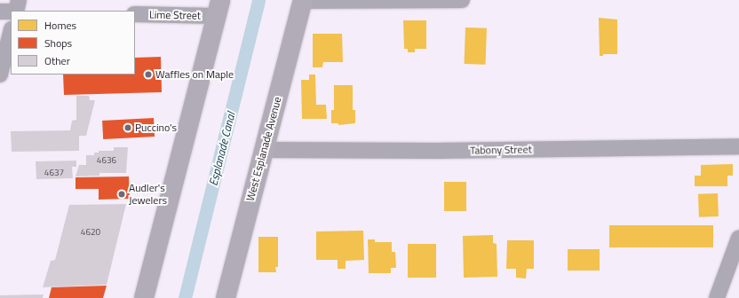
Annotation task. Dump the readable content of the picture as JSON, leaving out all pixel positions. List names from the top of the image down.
{
  "streets": {
    "main road": ["West Esplanade Avenue"],
    "street": ["Lime Street", "Tabony Street"]
  },
  "crossings": [
    ["West Esplanade Avenue", "Tabony Street"]
  ],
  "water": ["Esplanade Canal"],
  "places": ["Waffles on Maple", "Puccino's", "Audler's Jewelers"],
  "house_numbers": ["4636", "4637", "4620"],
  "legend": ["Homes", "Shops", "Other"]
}
